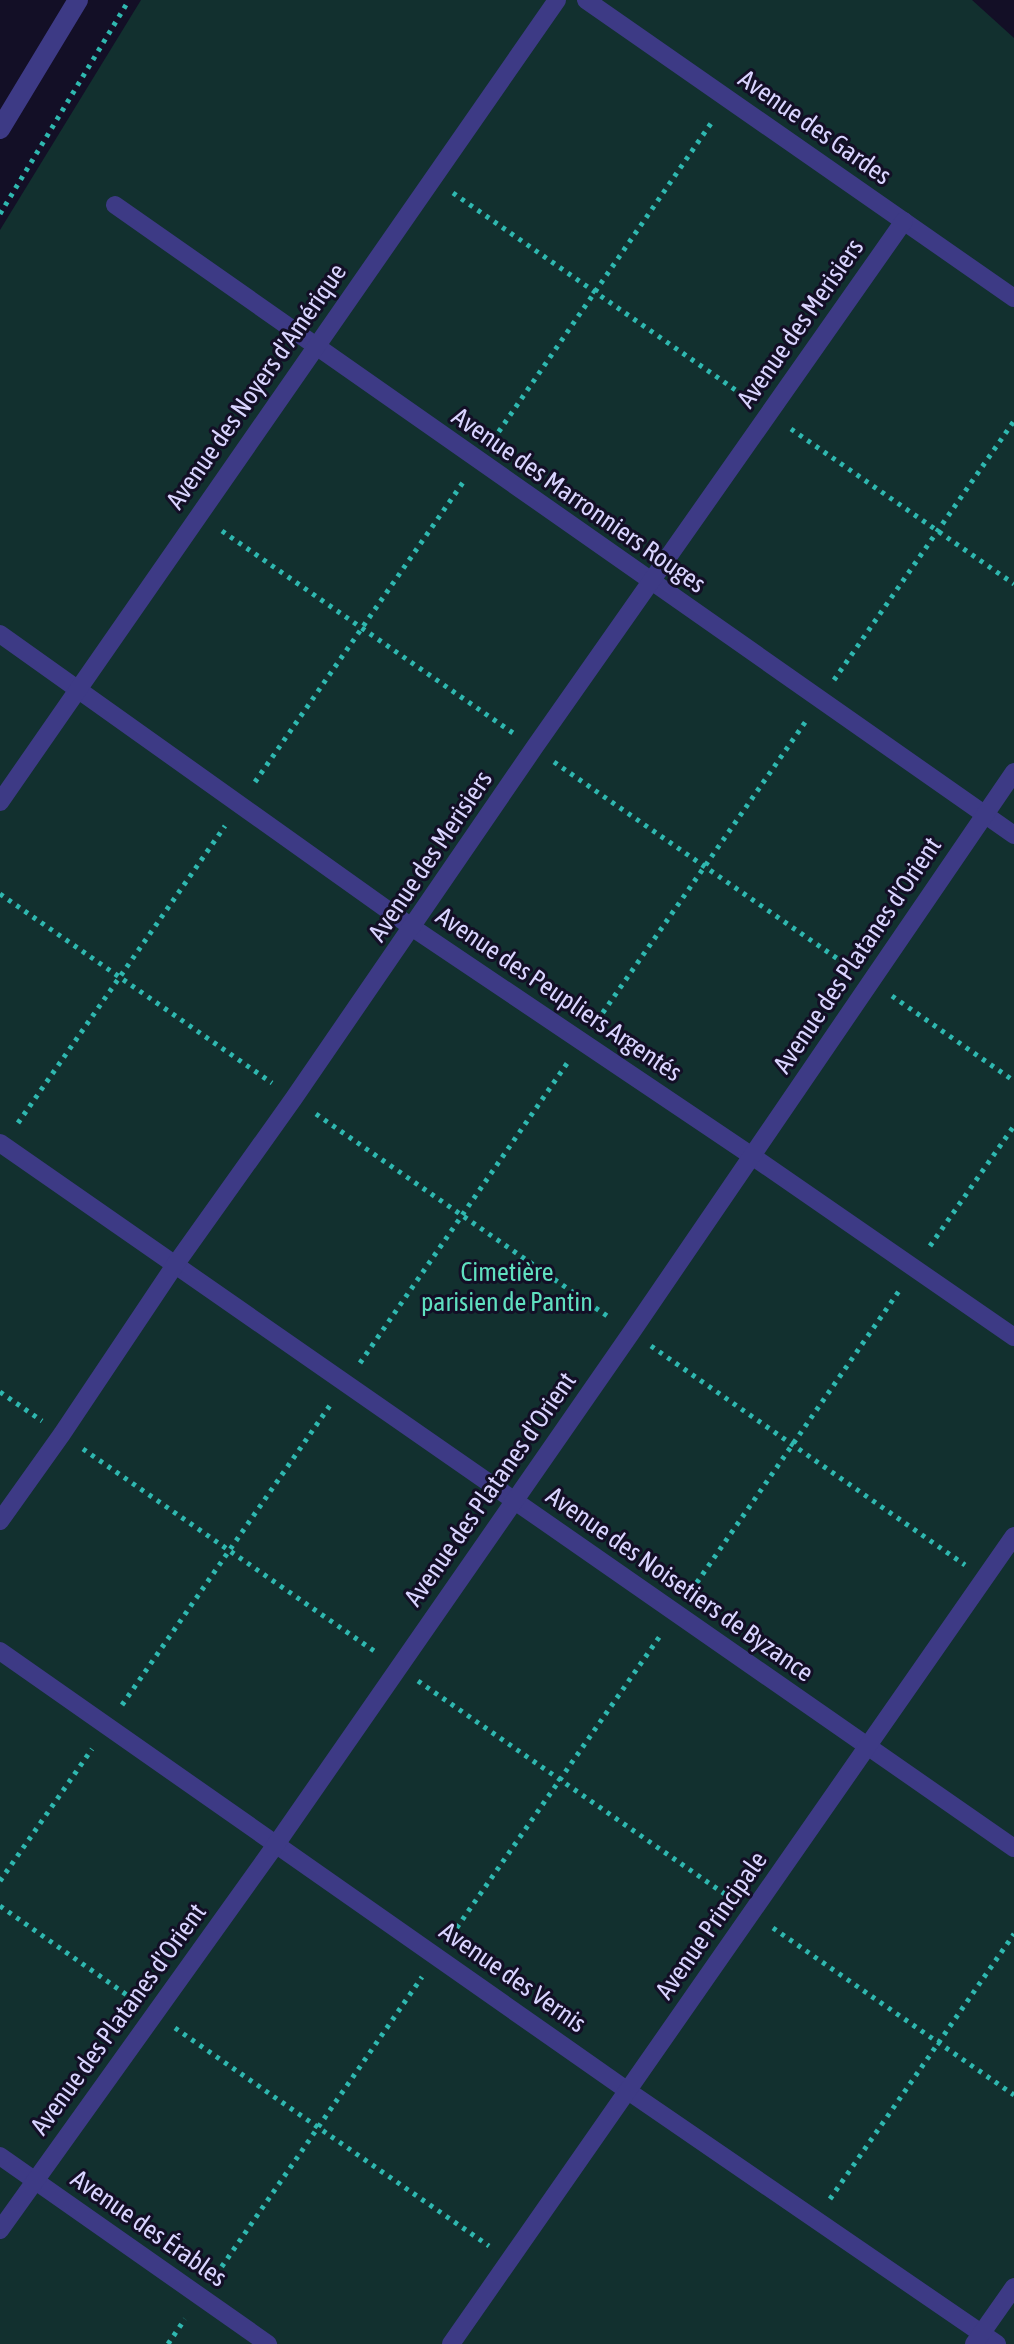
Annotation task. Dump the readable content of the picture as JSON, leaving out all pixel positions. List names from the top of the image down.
{
  "streets": {
    "lane": [
      "Avenue des Gardes",
      "Avenue des Merisiers",
      "Avenue des Noyers d'Amérique",
      "Avenue des Marronniers Rouges",
      "Avenue des Platanes d'Orient",
      "Avenue des Peupliers Argentés",
      "Avenue des Noisetiers de Byzance",
      "Avenue Principale",
      "Avenue des Vernis",
      "Avenue des Érables"
    ]
  },
  "crossings": [
    ["Avenue des Gardes", "Avenue des Merisiers"],
    ["Avenue des Merisiers", "Avenue des Marronniers Rouges"],
    ["Avenue des Merisiers", "Avenue des Peupliers Argentés"],
    ["Avenue des Merisiers", "Avenue des Noisetiers de Byzance"],
    ["Avenue des Noyers d'Amérique", "Avenue des Marronniers Rouges"],
    ["Avenue des Noyers d'Amérique", "Avenue des Peupliers Argentés"],
    ["Avenue des Marronniers Rouges", "Avenue des Platanes d'Orient"],
    ["Avenue des Platanes d'Orient", "Avenue des Peupliers Argentés"],
    ["Avenue des Platanes d'Orient", "Avenue des Noisetiers de Byzance"],
    ["Avenue des Platanes d'Orient", "Avenue des Vernis"],
    ["Avenue des Platanes d'Orient", "Avenue des Érables"],
    ["Avenue des Noisetiers de Byzance", "Avenue Principale"],
    ["Avenue Principale", "Avenue des Vernis"]
  ],
  "parks": ["Cimetière parisien de Pantin"]
}
